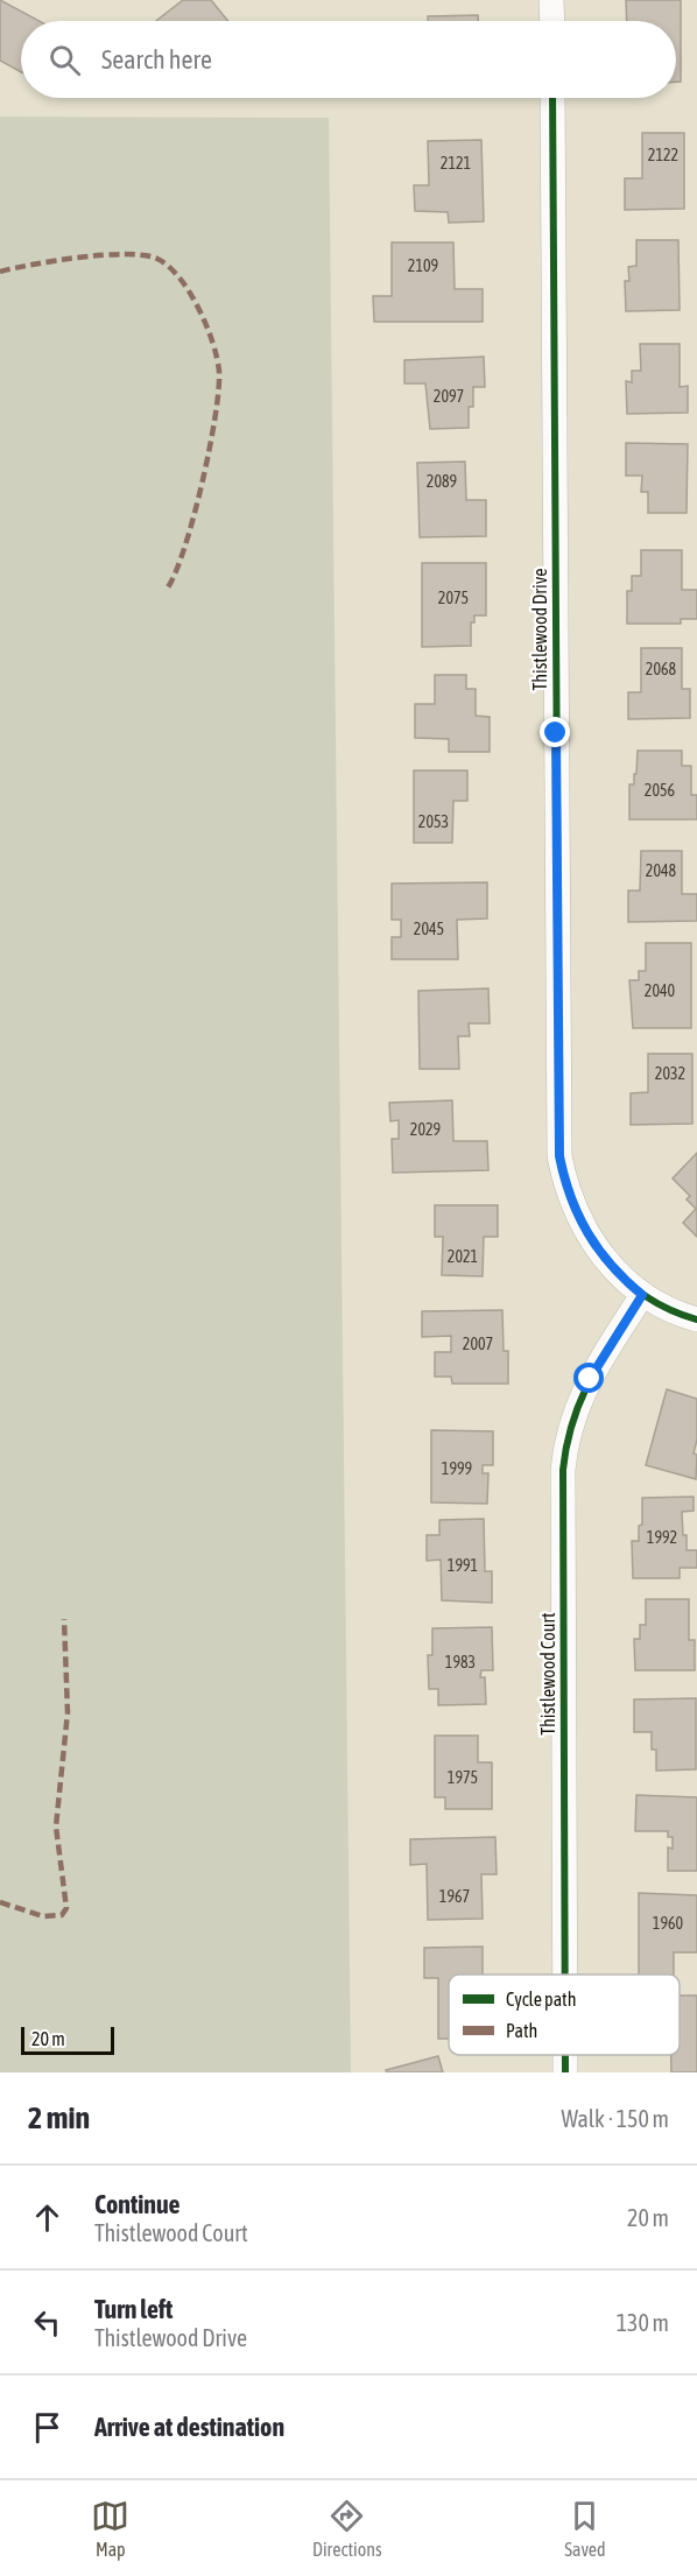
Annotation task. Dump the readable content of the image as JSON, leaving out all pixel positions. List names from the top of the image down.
{
  "streets": {
    "street": ["Thistlewood Drive", "Thistlewood Court"]
  },
  "crossings": [
    ["Thistlewood Drive", "Thistlewood Court"]
  ],
  "house_numbers": [
    "2122",
    "2121",
    "2109",
    "2097",
    "2089",
    "2075",
    "2068",
    "2056",
    "2053",
    "2048",
    "2045",
    "2040",
    "2032",
    "2029",
    "2021",
    "2007",
    "1999",
    "1992",
    "1991",
    "1983",
    "1975",
    "1967",
    "1960"
  ],
  "legend": ["Cycle path", "Path"],
  "scale_bar": "20 m",
  "page": {
    "search": "Search here",
    "scale": "20 m",
    "heading": ["2 min", "Walk · 150 m"],
    "list": [
      ["Continue", "Thistlewood Court", "20 m"],
      ["Turn left", "Thistlewood Drive", "130 m"],
      "Arrive at destination"
    ],
    "nav": ["Map", "Directions", "Saved"]
  }
}
